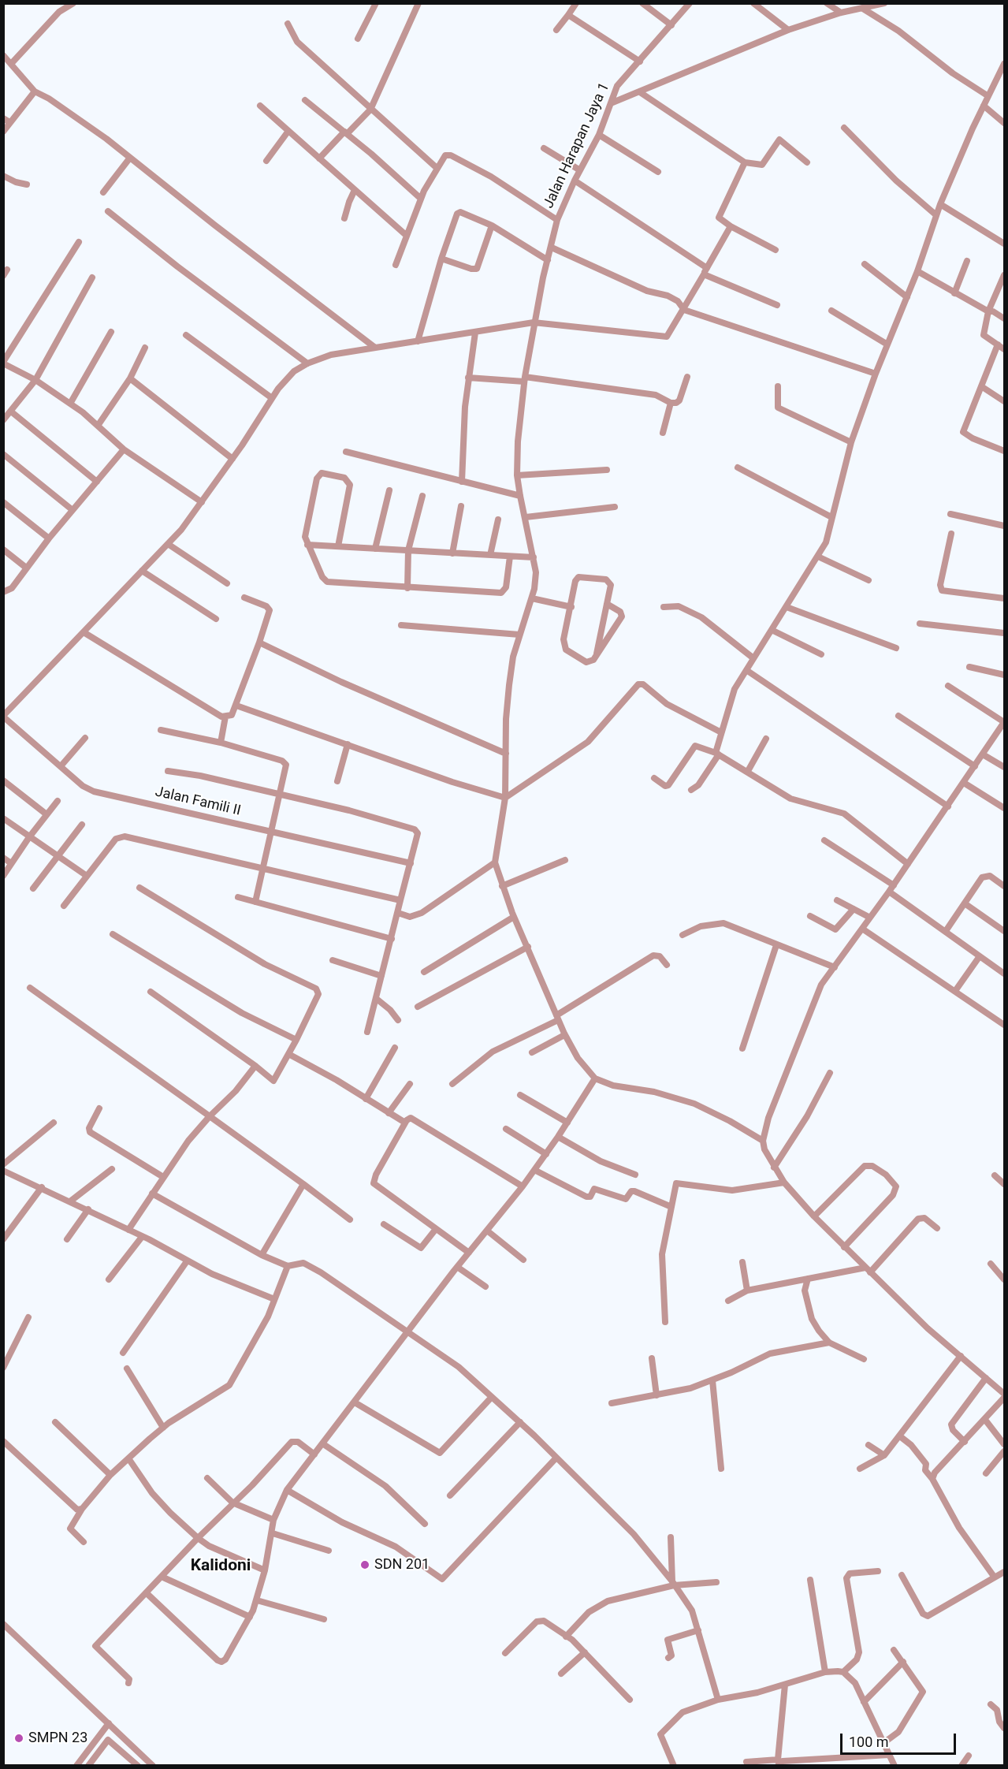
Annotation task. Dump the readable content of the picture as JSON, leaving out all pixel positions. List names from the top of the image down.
{
  "streets": {
    "street": ["Jalan Harapan Jaya 1", "Jalan Famili II"]
  },
  "districts": ["Kalidoni"],
  "places": ["SDN 201", "SMPN 23"],
  "scale_bar": "100 m"
}
